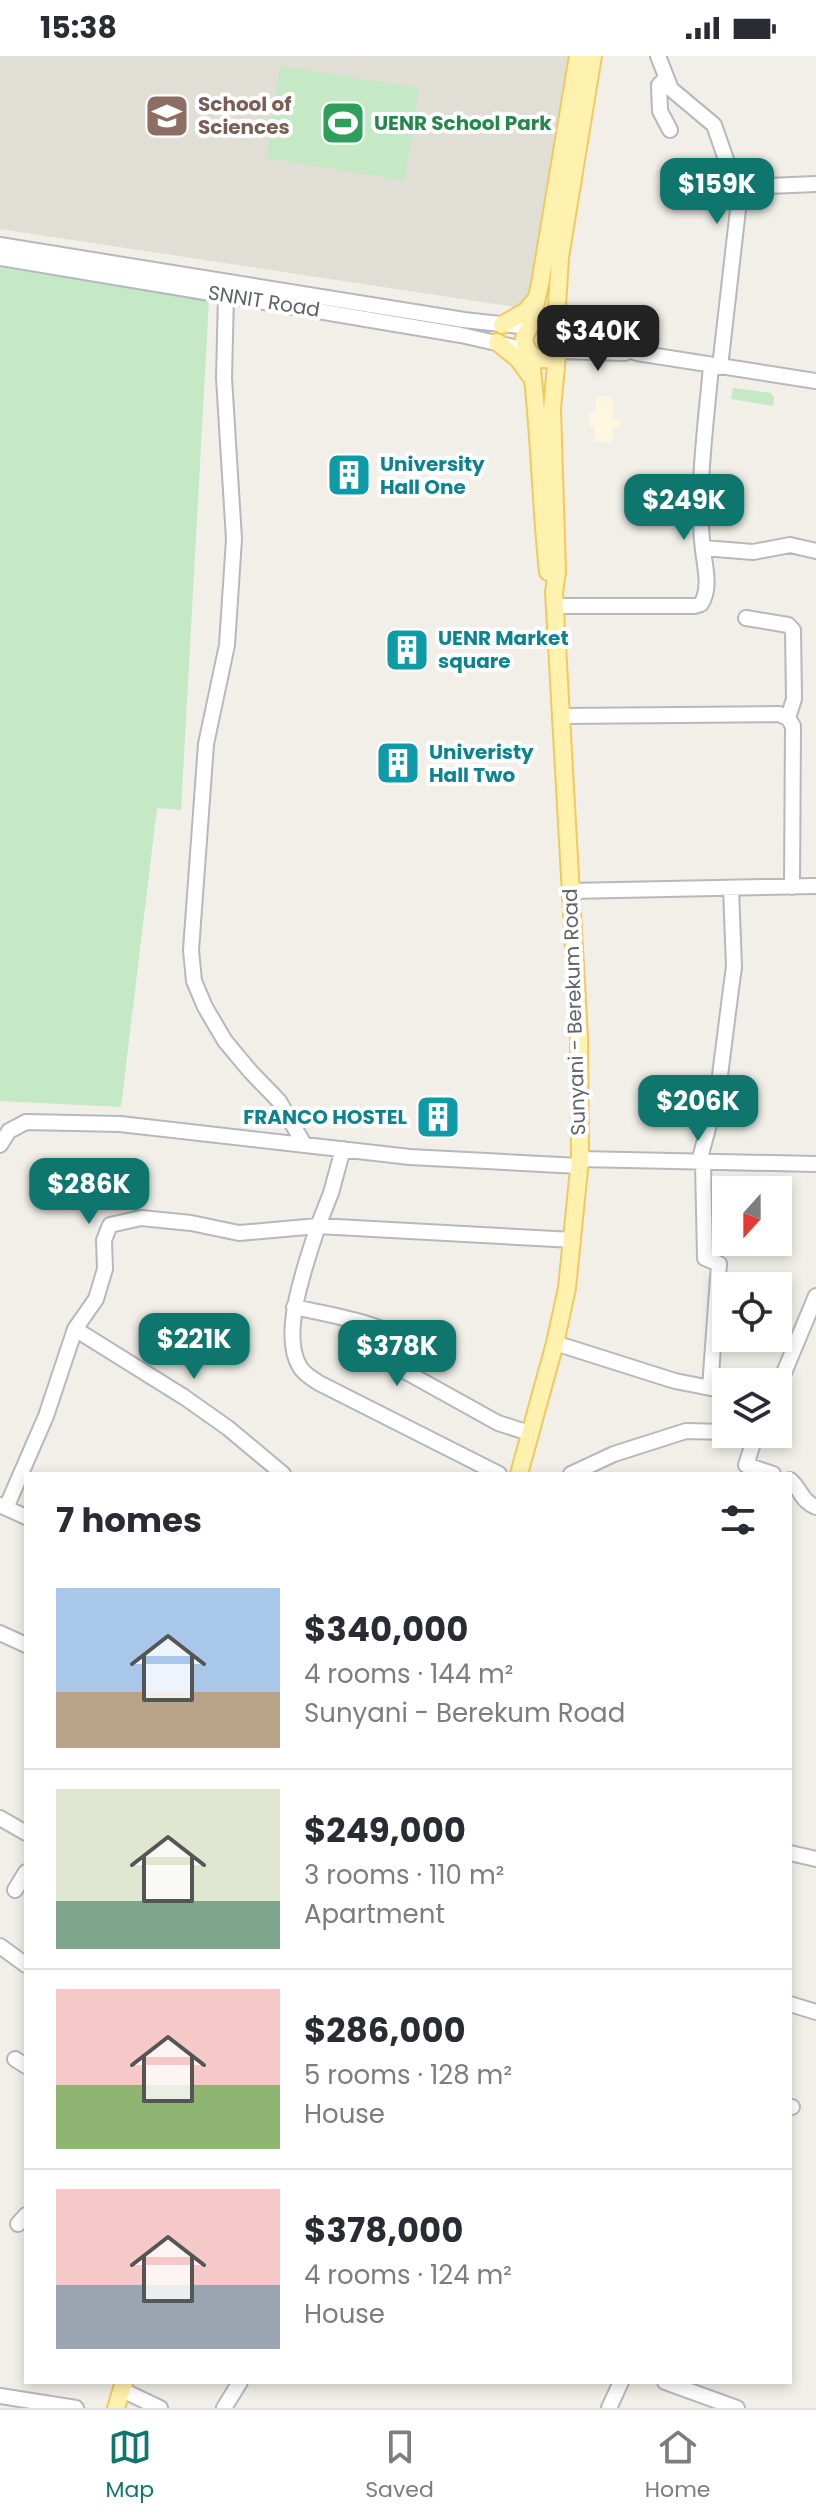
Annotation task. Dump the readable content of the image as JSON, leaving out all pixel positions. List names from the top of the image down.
{
  "streets": {
    "main road": ["Sunyani - Berekum Road"],
    "street": ["SNNIT Road"]
  },
  "crossings": [
    ["SNNIT Road", "Sunyani - Berekum Road"]
  ],
  "places": {
    "school or university": ["School of Sciences"],
    "sports": ["UENR School Park"],
    "building": [
      "University Hall One",
      "UENR Market square",
      "Univeristy Hall Two",
      "FRANCO HOSTEL"
    ]
  },
  "north": "bottom",
  "page": {
    "status": "15:38",
    "price": [
      "$159K",
      "$340K",
      "$249K",
      "$206K",
      "$286K",
      "$221K",
      "$378K"
    ],
    "heading": "7 homes",
    "list": [
      {
        "name": "$340,000",
        "note": "4 rooms · 144 m² · Sunyani - Berekum Road"
      },
      {
        "name": "$249,000",
        "note": "3 rooms · 110 m² · Apartment"
      },
      {
        "name": "$286,000",
        "note": "5 rooms · 128 m² · House"
      },
      {
        "name": "$378,000",
        "note": "4 rooms · 124 m² · House"
      }
    ],
    "tabs": ["Map", "Saved", "Home"]
  }
}
